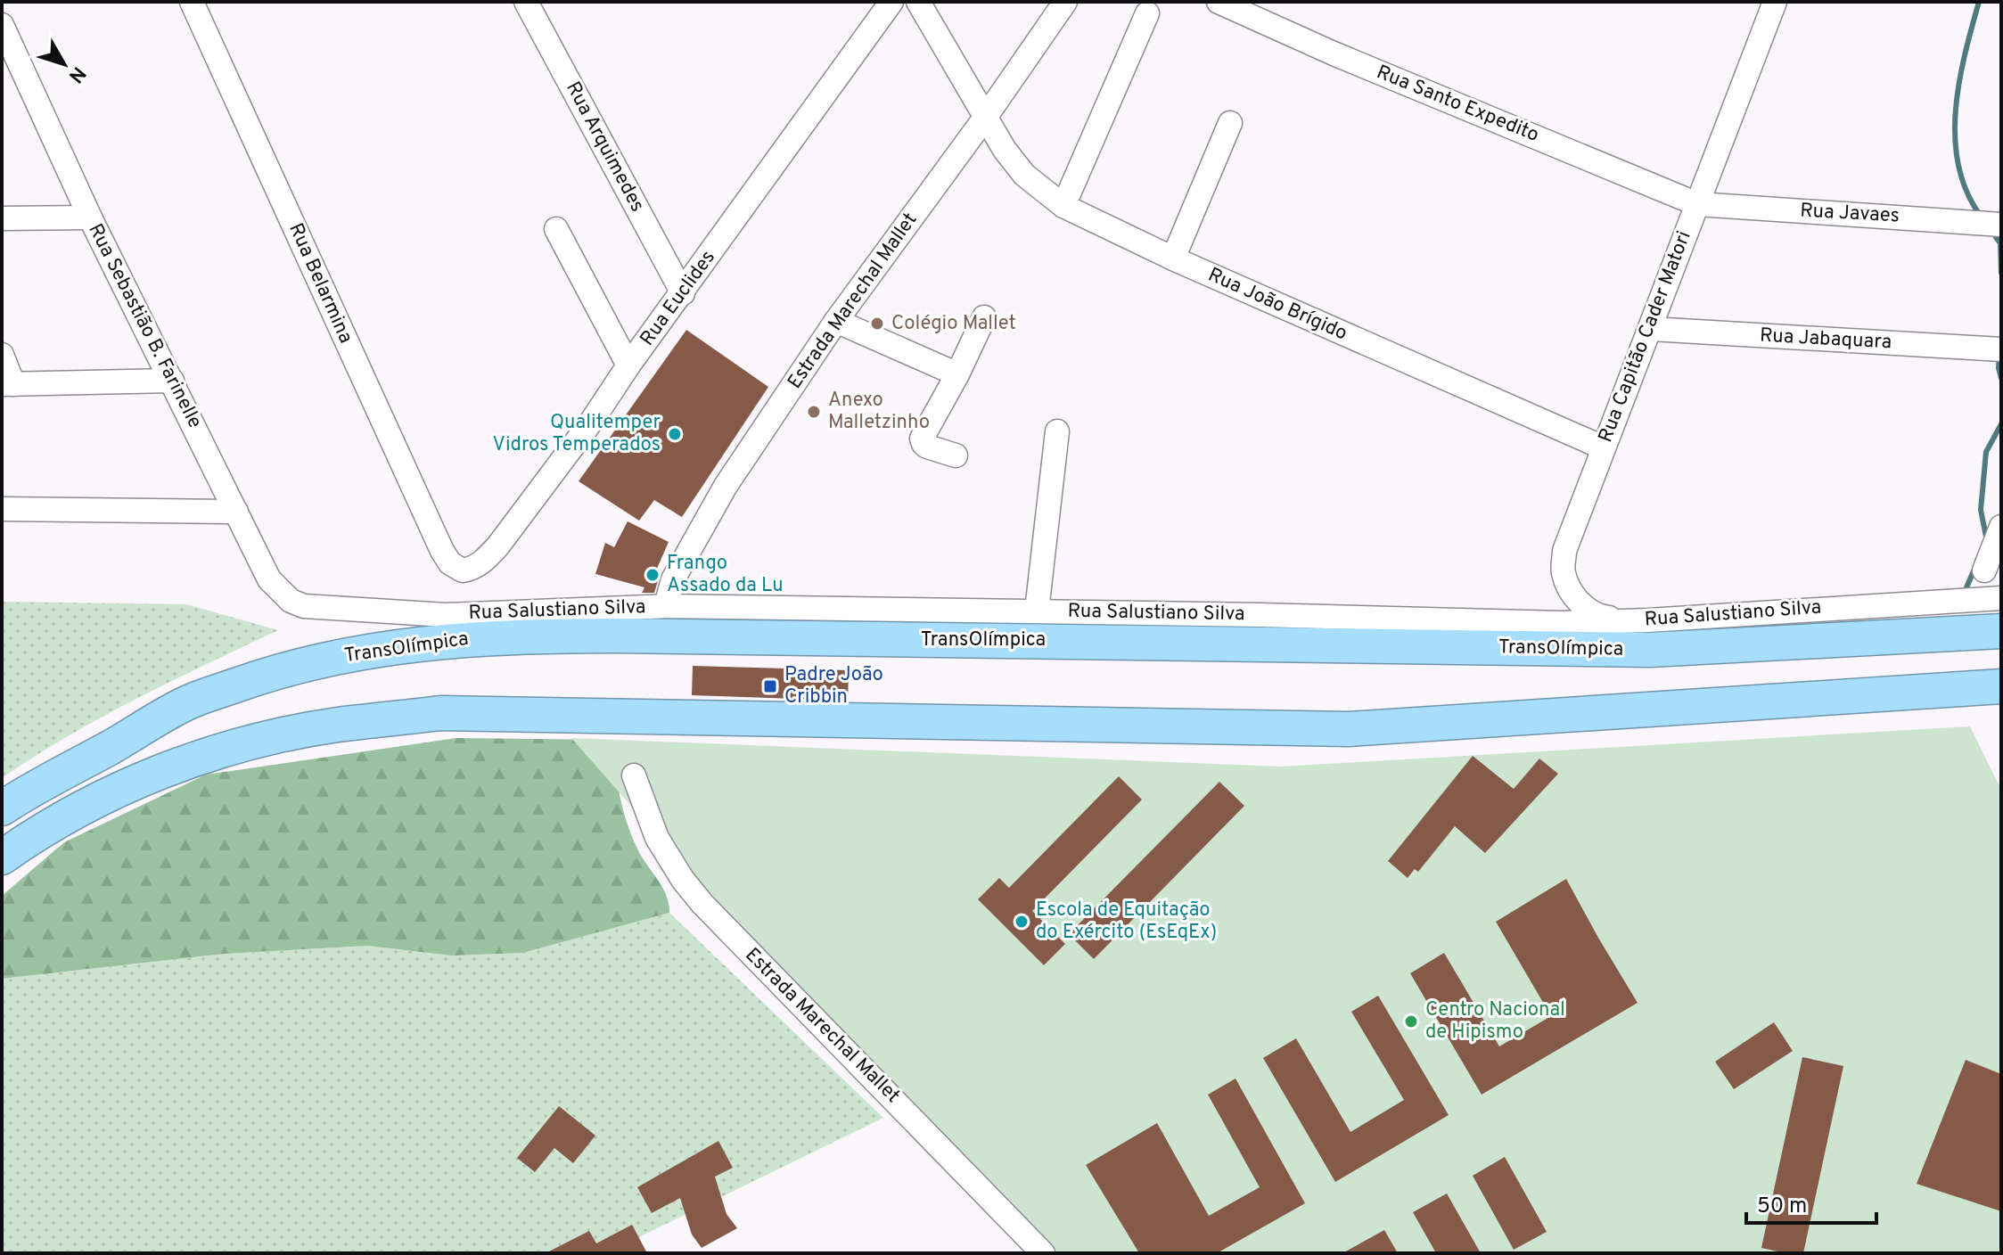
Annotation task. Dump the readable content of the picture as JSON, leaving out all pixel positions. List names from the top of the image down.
{
  "streets": {
    "highway": ["TransOlímpica"],
    "street": [
      "Rua Santo Expedito",
      "Rua Arquimedes",
      "Rua Javaes",
      "Rua Belarmina",
      "Rua Euclides",
      "Estrada Marechal Mallet",
      "Rua João Brígido",
      "Rua Sebastião B. Farinelle",
      "Rua Capitão Cader Matori",
      "Rua Jabaquara",
      "Rua Salustiano Silva"
    ]
  },
  "crossings": [
    ["Rua Santo Expedito", "Rua Javaes"],
    ["Rua Santo Expedito", "Rua Capitão Cader Matori"],
    ["Rua Arquimedes", "Rua Euclides"],
    ["Rua Javaes", "Rua Capitão Cader Matori"],
    ["Rua Belarmina", "Rua Euclides"],
    ["Estrada Marechal Mallet", "Rua João Brígido"],
    ["Estrada Marechal Mallet", "Rua Salustiano Silva"],
    ["Rua João Brígido", "Rua Capitão Cader Matori"],
    ["Rua Sebastião B. Farinelle", "Rua Salustiano Silva"],
    ["Rua Capitão Cader Matori", "Rua Jabaquara"],
    ["Rua Capitão Cader Matori", "Rua Salustiano Silva"]
  ],
  "places": {
    "other": [
      "Colégio Mallet",
      "Anexo Malletzinho",
      "Qualitemper Vidros Temperados",
      "Frango Assado da Lu",
      "Escola de Equitação do Exército (EsEqEx)",
      "Centro Nacional de Hipismo"
    ],
    "transit": ["Padre João Cribbin"]
  },
  "scale_bar": "50 m",
  "north": "bottom right"
}
